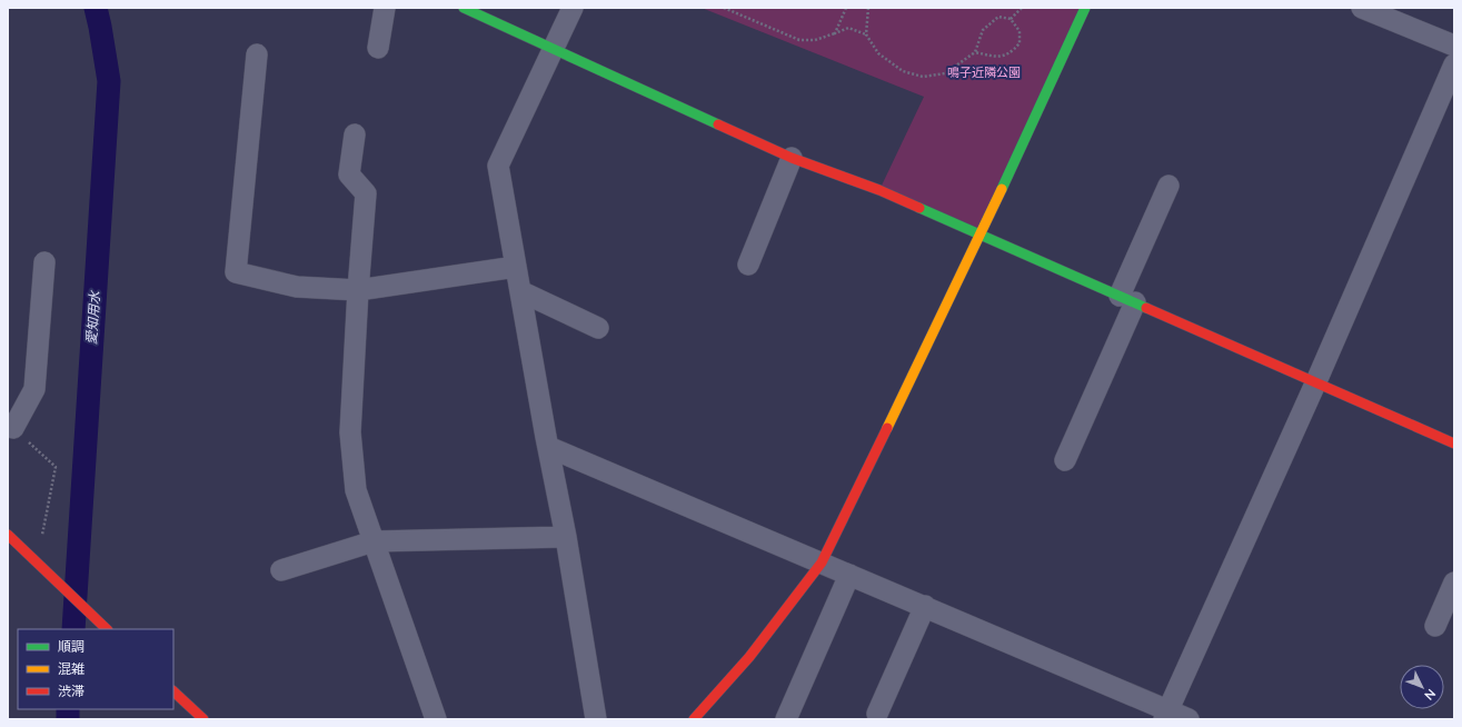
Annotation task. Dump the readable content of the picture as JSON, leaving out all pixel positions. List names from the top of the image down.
{
  "water": ["愛知用水"],
  "parks": ["鳴子近隣公園"],
  "legend": ["順調", "混雑", "渋滞"],
  "north": "bottom right"
}
